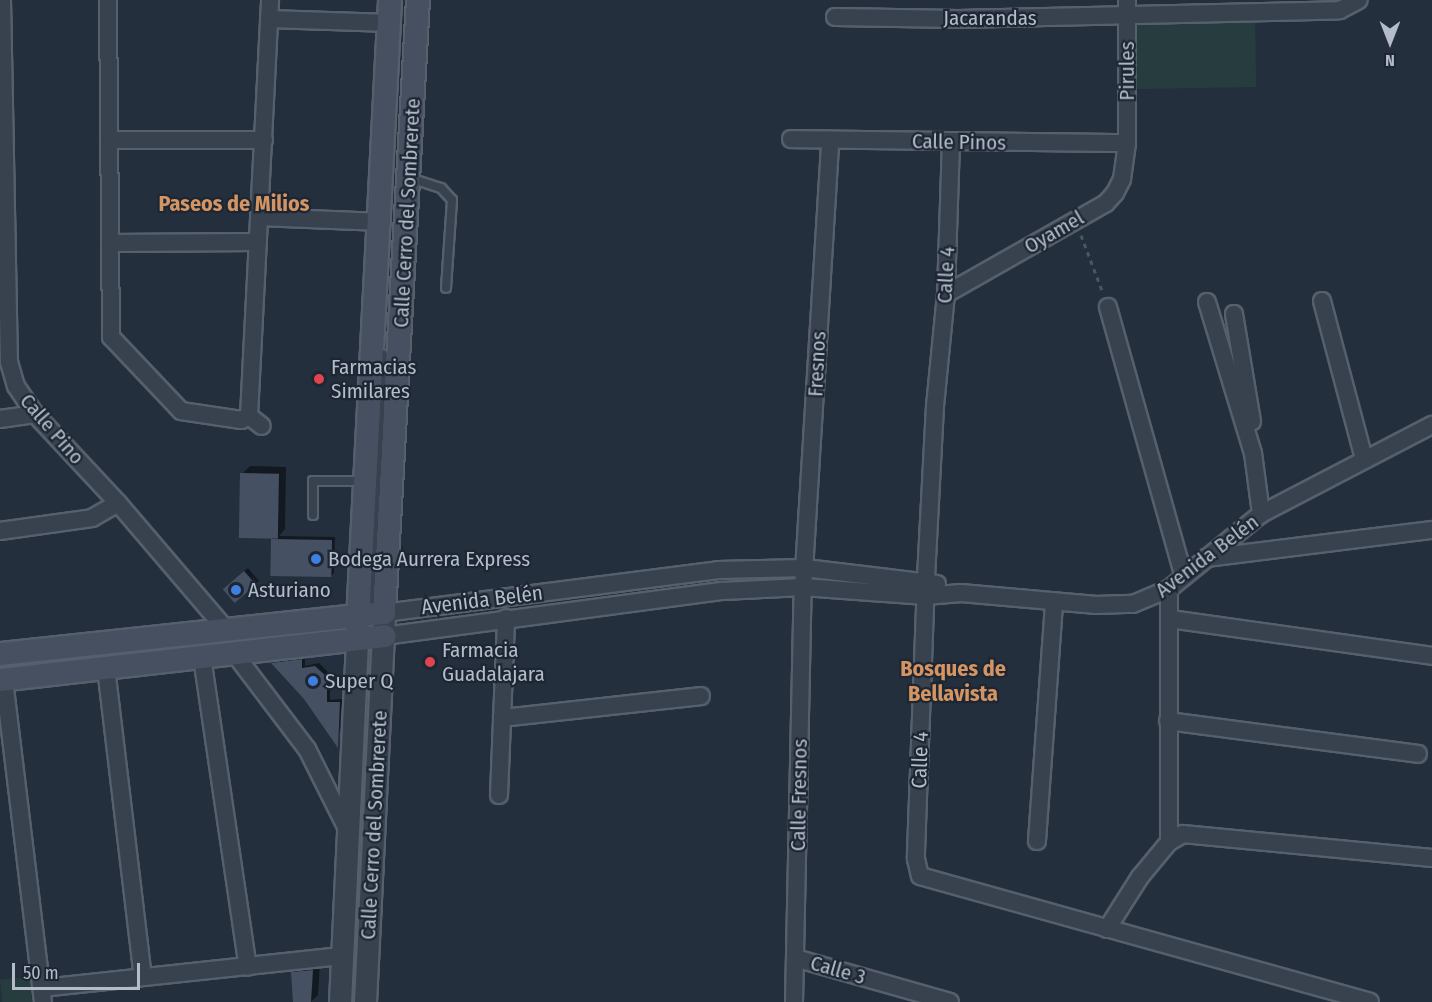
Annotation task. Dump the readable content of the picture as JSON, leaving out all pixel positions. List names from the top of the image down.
{
  "streets": {
    "main road": ["Calle Cerro del Sombrerete", "Avenida Belén"],
    "street": [
      "Jacarandas",
      "Pirules",
      "Calle Pinos",
      "Oyamel",
      "Calle 4",
      "Fresnos",
      "Calle Pino",
      "Calle Fresnos",
      "Calle 3"
    ]
  },
  "crossings": [
    ["Jacarandas", "Pirules"],
    ["Pirules", "Calle Pinos"],
    ["Pirules", "Oyamel"],
    ["Calle Pinos", "Oyamel"],
    ["Calle Pinos", "Calle 4"],
    ["Calle Pinos", "Fresnos"],
    ["Calle Cerro del Sombrerete", "Avenida Belén"],
    ["Oyamel", "Calle 4"],
    ["Calle 4", "Avenida Belén"],
    ["Fresnos", "Avenida Belén"],
    ["Fresnos", "Calle Fresnos"],
    ["Calle Pino", "Avenida Belén"],
    ["Avenida Belén", "Calle Fresnos"],
    ["Calle Fresnos", "Calle 3"]
  ],
  "districts": ["Paseos de Milios", "Bosques de Bellavista"],
  "places": [
    "Farmacias Similares",
    "Bodega Aurrera Express",
    "Asturiano",
    "Farmacia Guadalajara",
    "Super Q"
  ],
  "scale_bar": "50 m",
  "north": "bottom"
}
